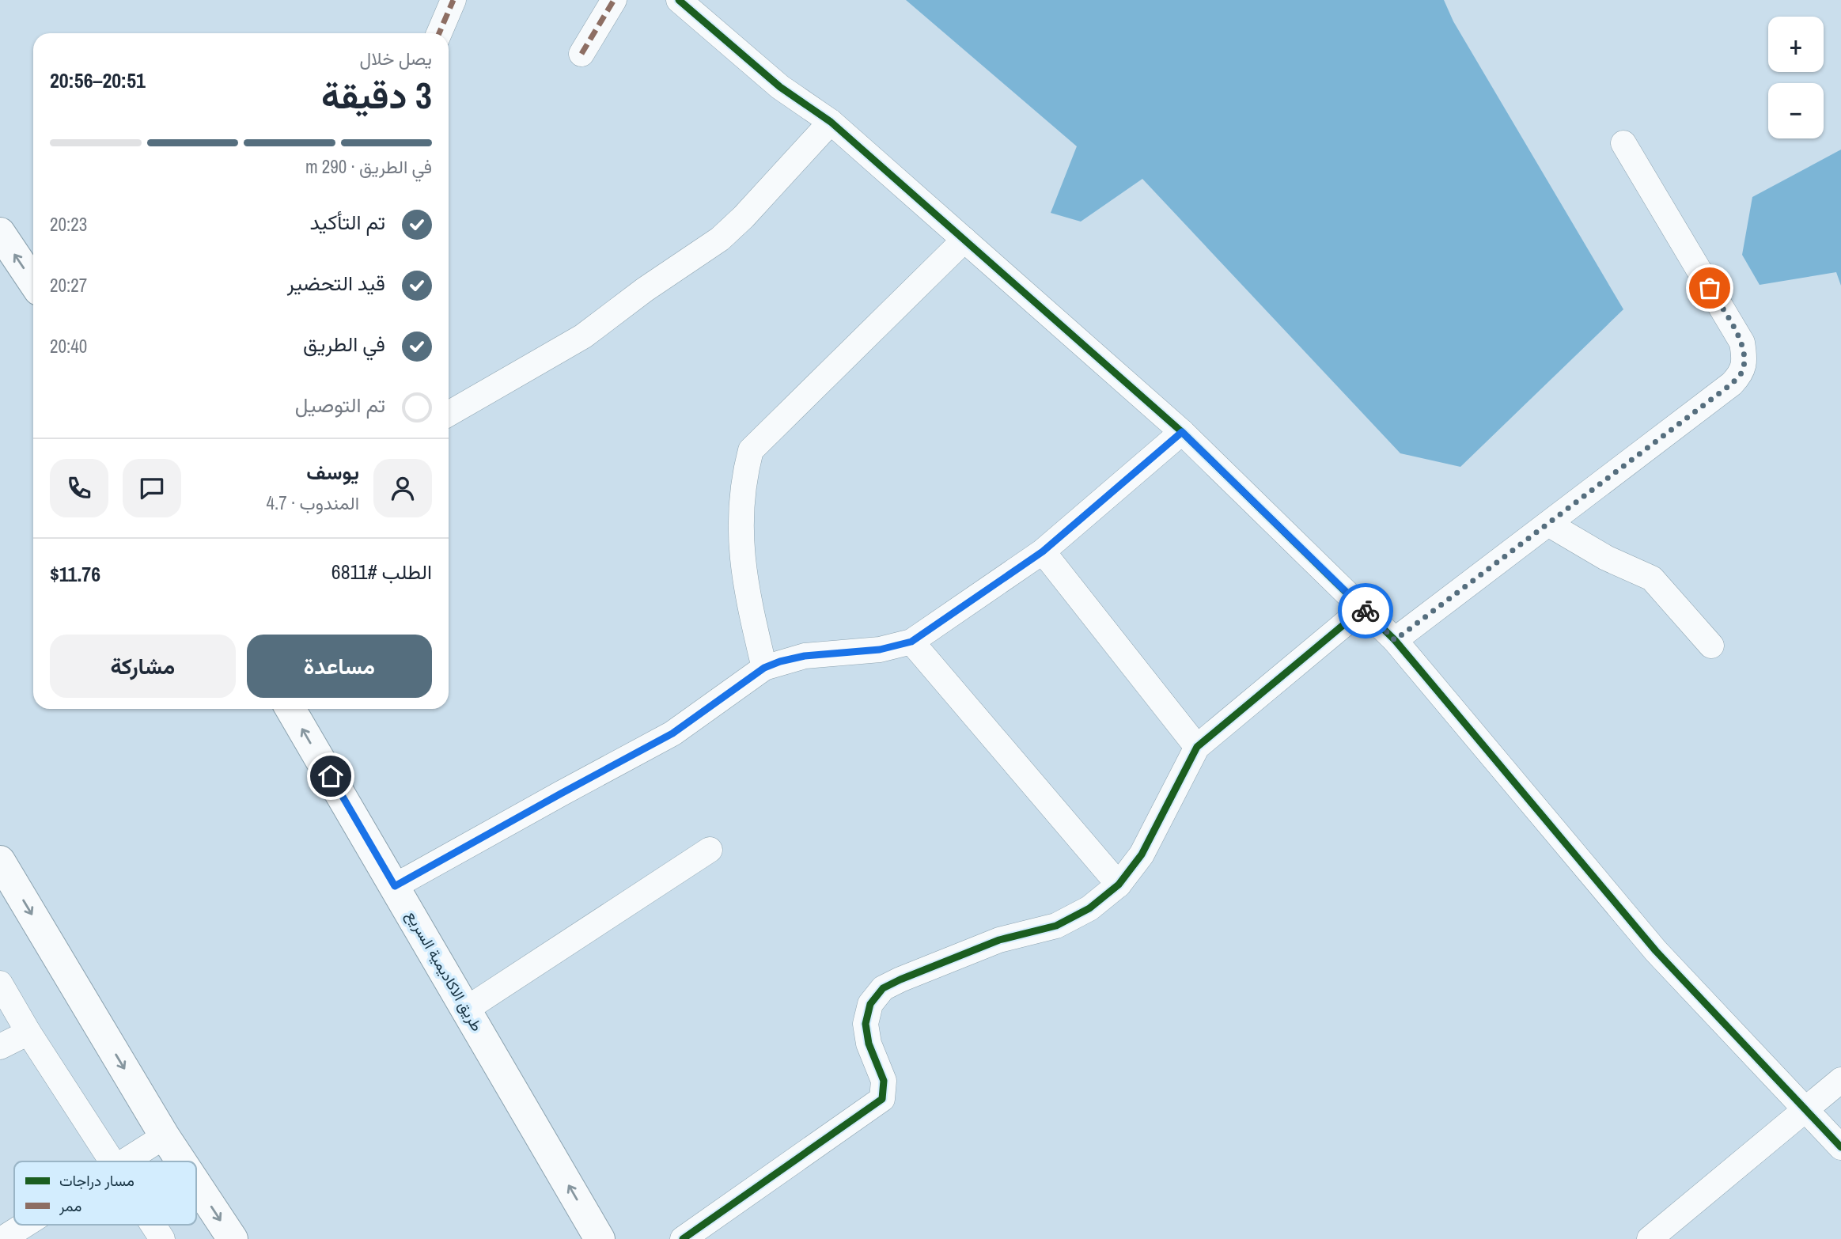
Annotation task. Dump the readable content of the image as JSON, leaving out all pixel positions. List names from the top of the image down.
{
  "streets": {
    "highway": ["طريق الاكاديمية السريع"]
  },
  "one_way": ["طريق الاكاديمية السريع"],
  "legend": ["مسار دراجات", "ممر"],
  "page": {
    "map_buttons": ["+", "−"],
    "heading": ["3 دقيقة", "يصل خلال", "20:51–20:56"],
    "panel": [
      "يوسف",
      "المندوب · 4.7",
      "الطلب #6811",
      "$11.76"
    ],
    "bar": "في الطريق · 290 m",
    "list": [
      ["تم التأكيد", "20:23"],
      ["قيد التحضير", "20:27"],
      ["في الطريق", "20:40"],
      "تم التوصيل"
    ],
    "buttons": ["مساعدة", "مشاركة"]
  }
}
